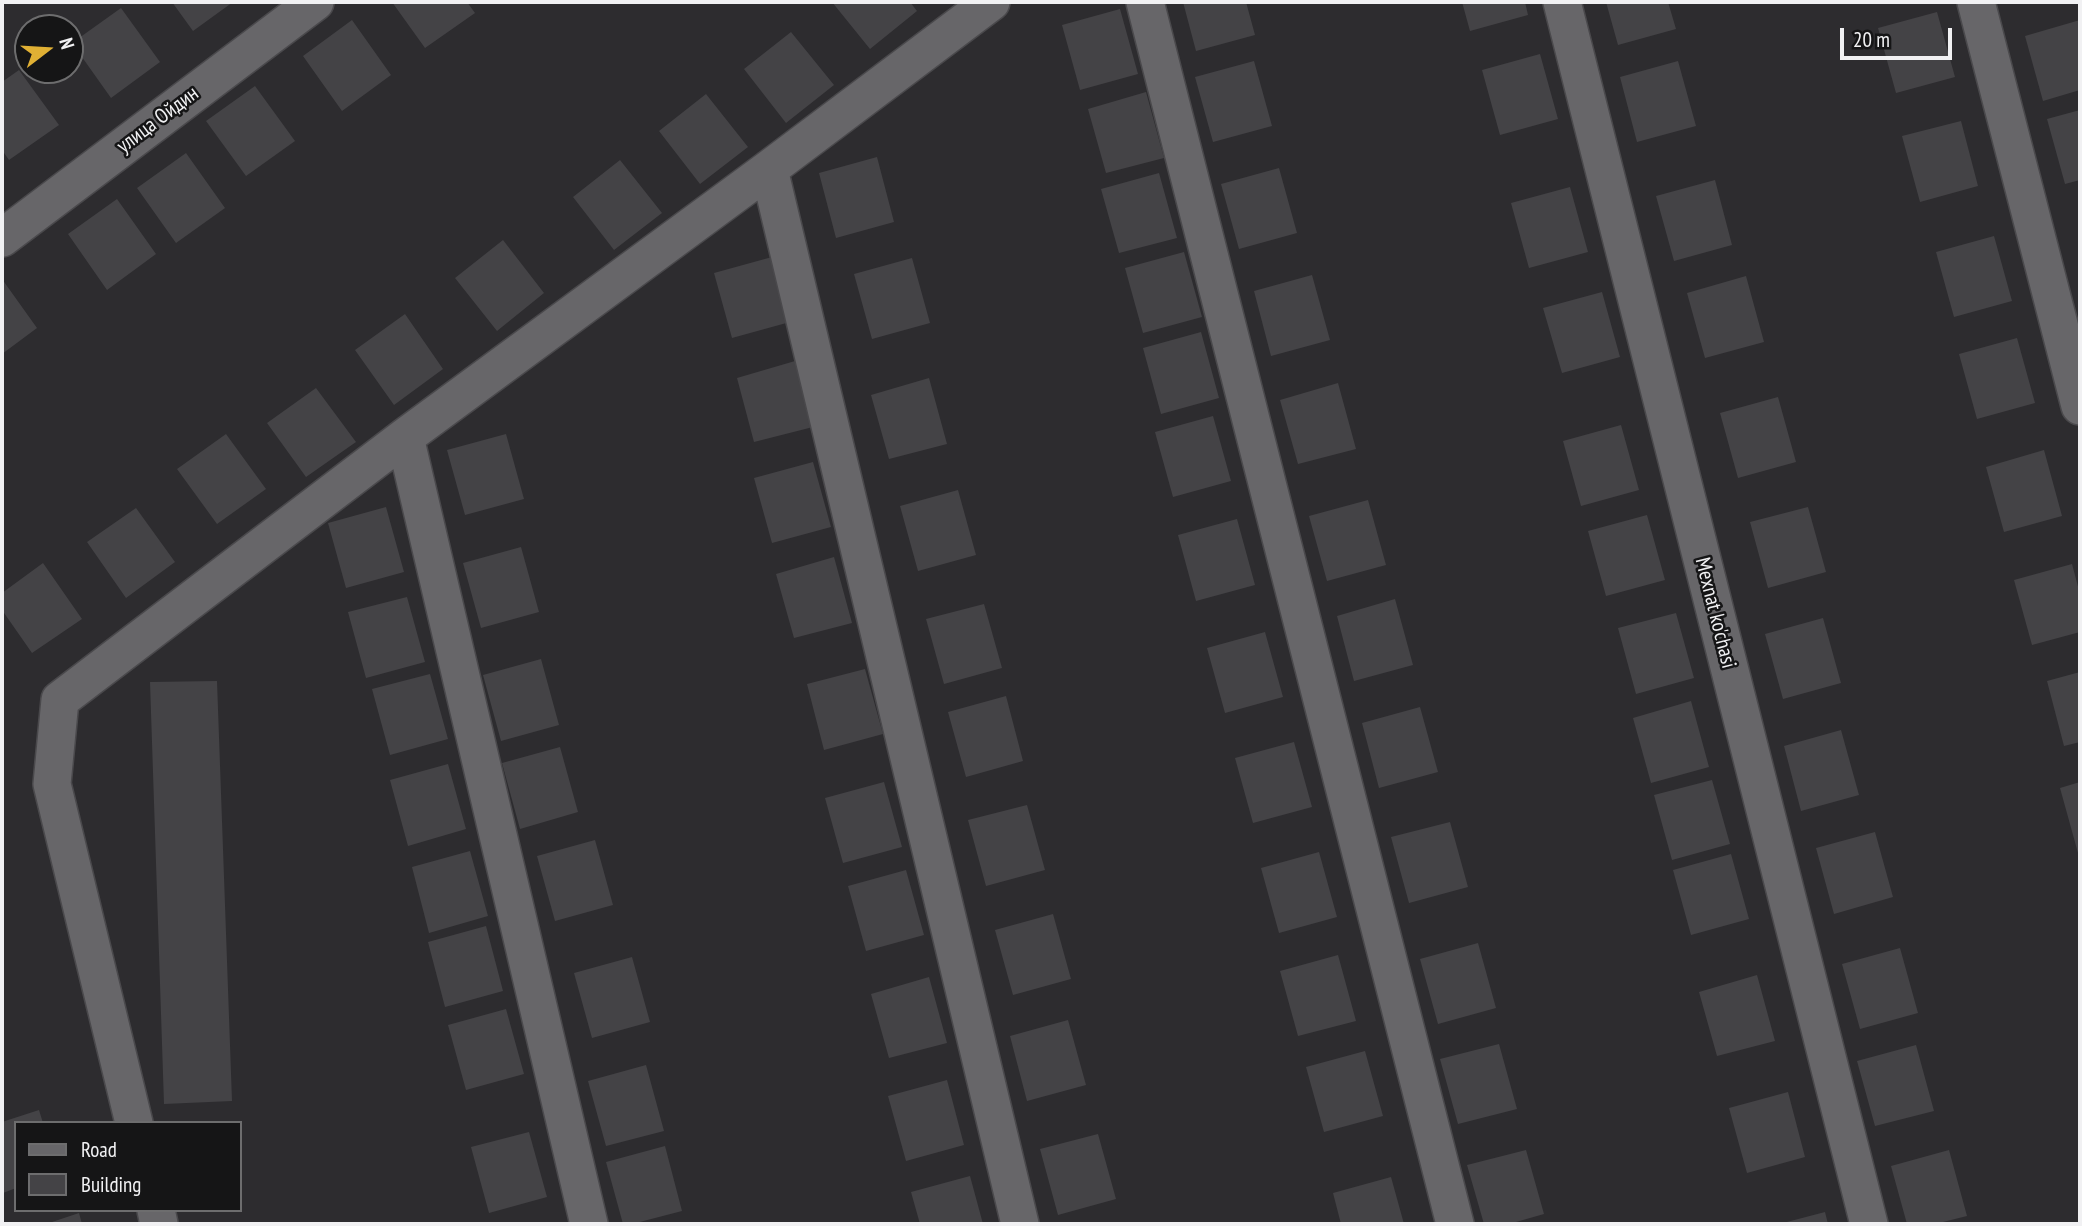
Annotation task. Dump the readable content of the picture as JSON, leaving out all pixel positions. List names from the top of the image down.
{
  "streets": {
    "street": ["улица Ойдин", "Mexnat ko'chasi"]
  },
  "legend": ["Road", "Building"],
  "scale_bar": "20 m",
  "north": "right"
}
